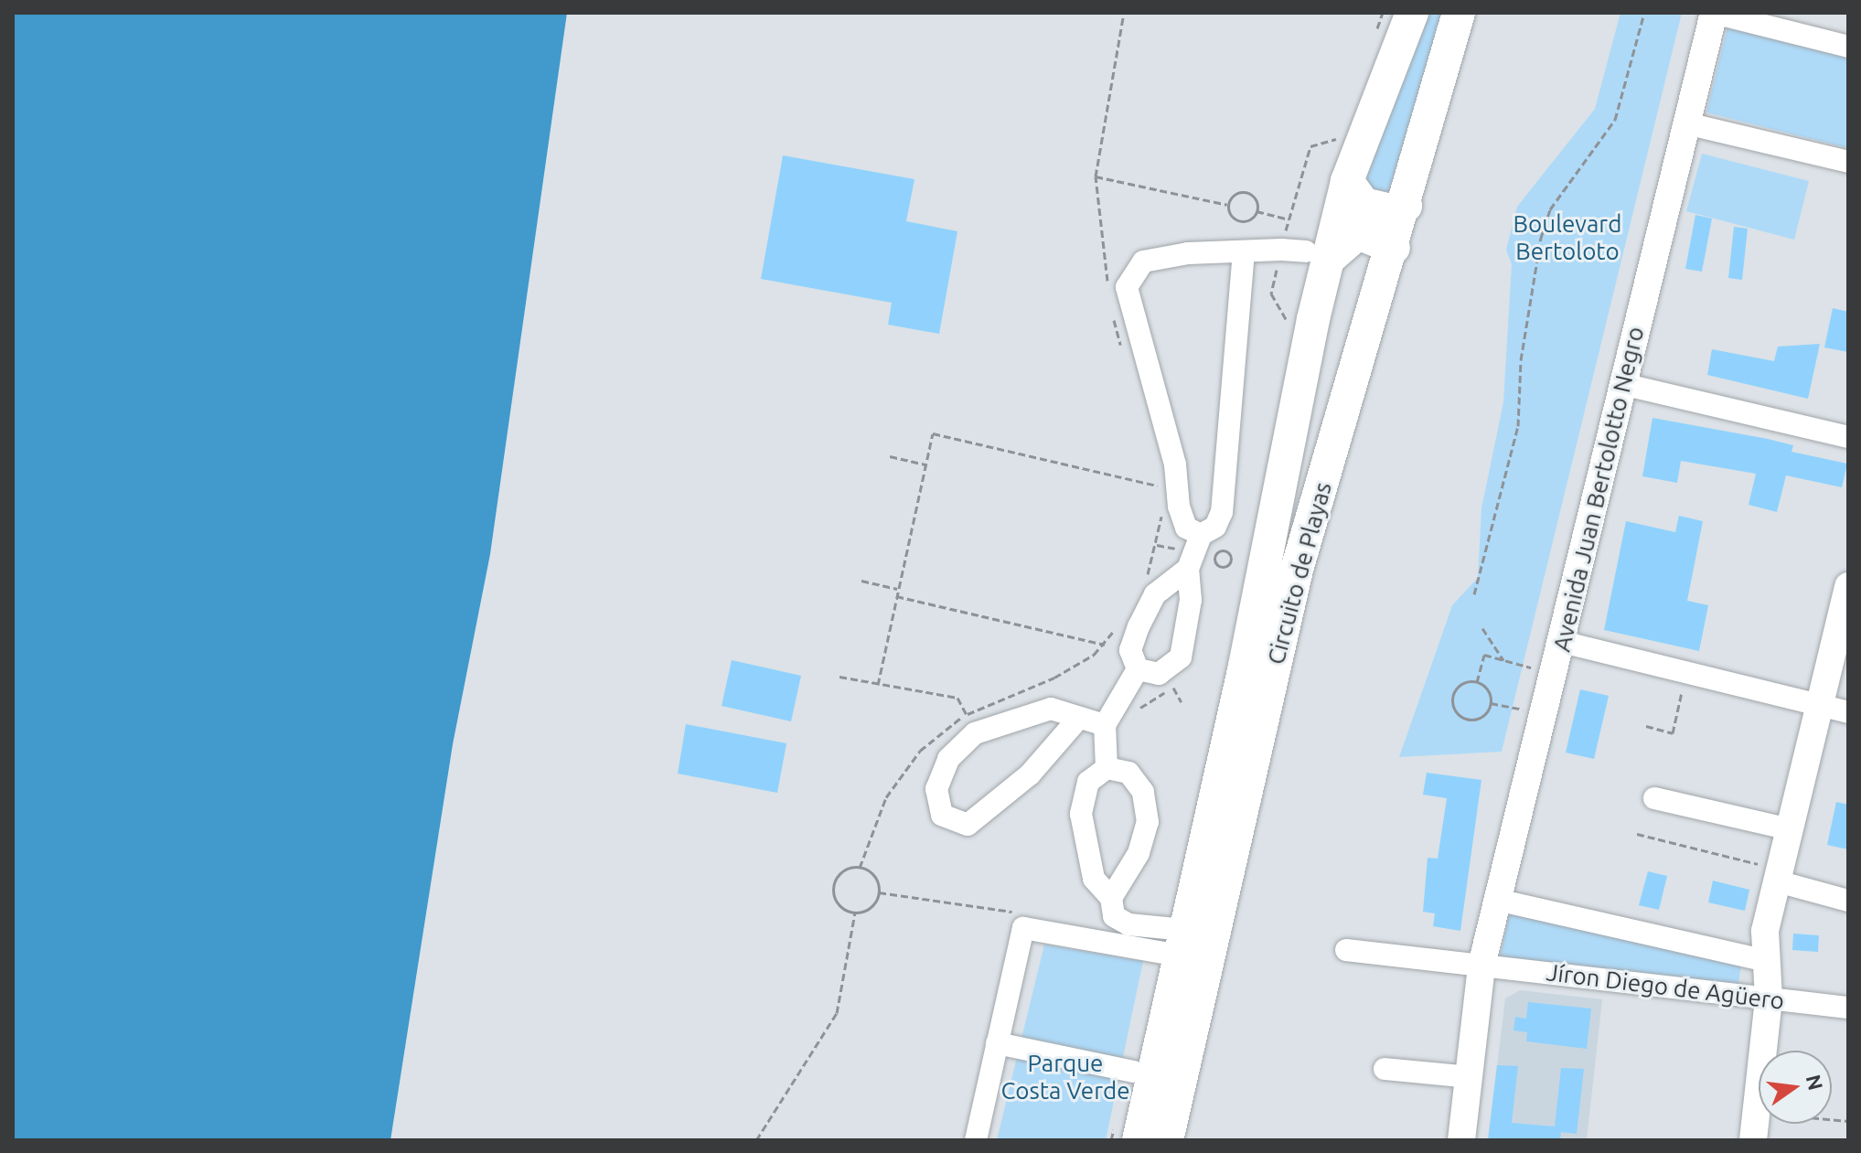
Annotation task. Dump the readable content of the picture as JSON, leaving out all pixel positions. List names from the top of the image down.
{
  "streets": {
    "highway": ["Circuito de Playas"],
    "main road": ["Avenida Juan Bertolotto Negro"],
    "street": ["Jíron Diego de Agüero"]
  },
  "crossings": [
    ["Avenida Juan Bertolotto Negro", "Jíron Diego de Agüero"]
  ],
  "parks": ["Boulevard Bertoloto", "Parque Costa Verde"],
  "north": "right"
}
